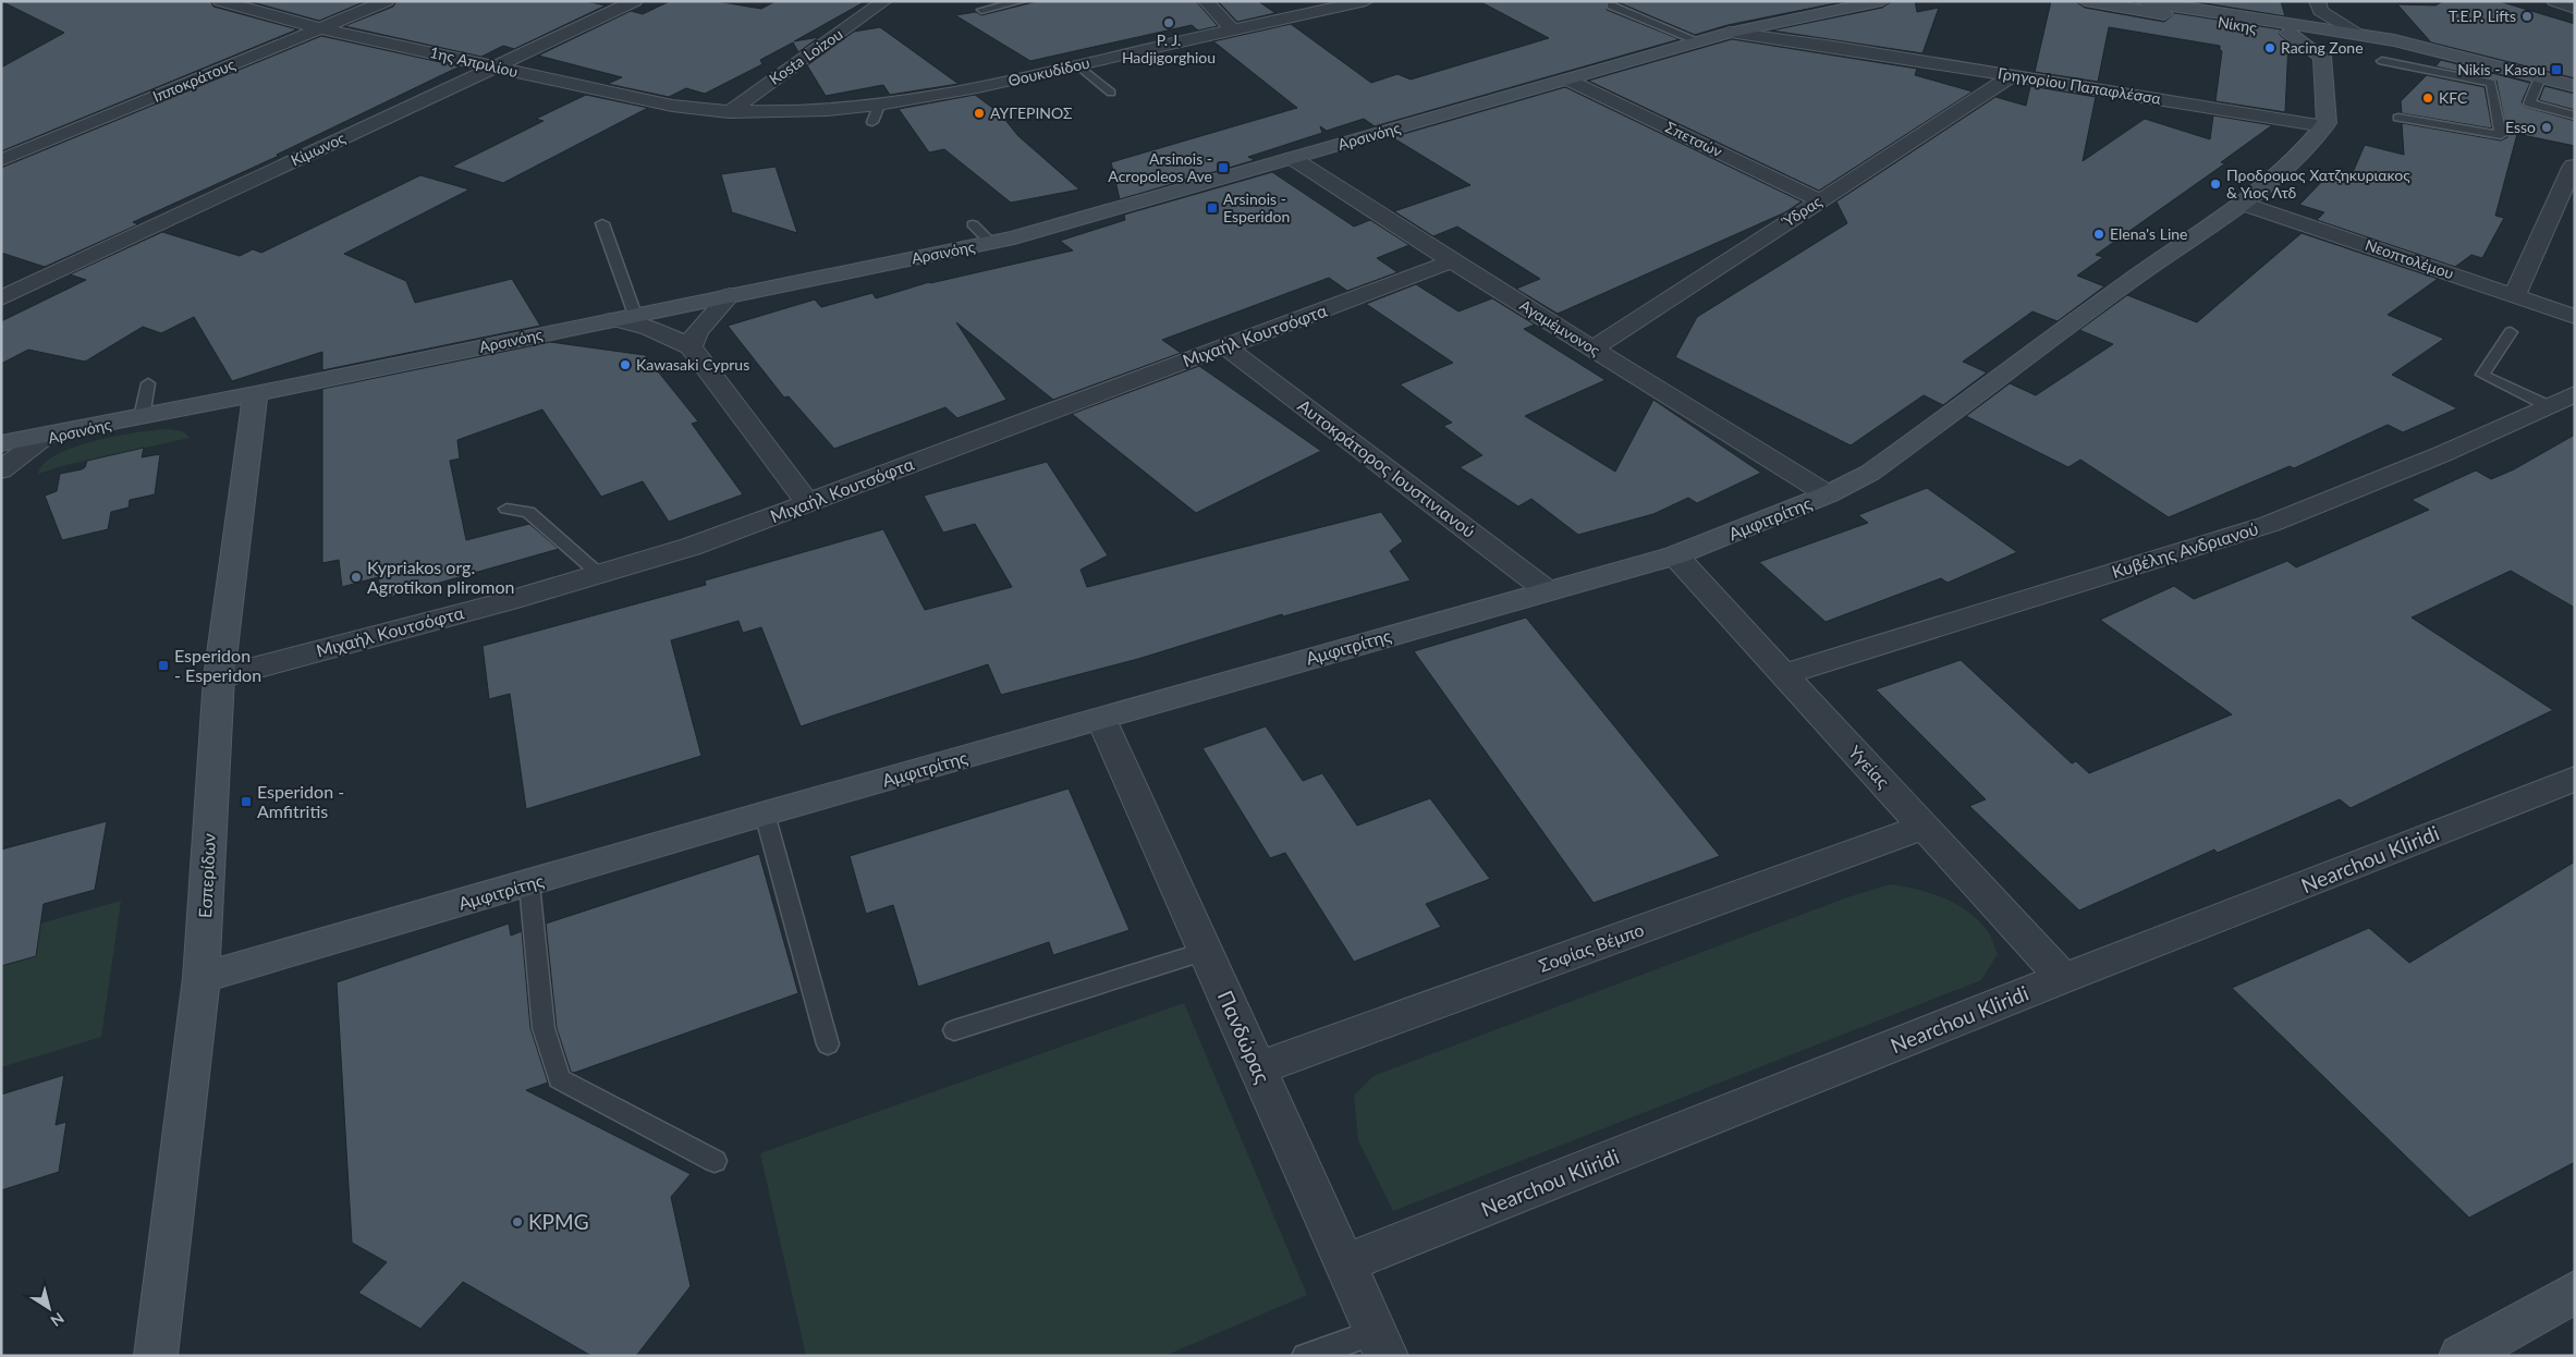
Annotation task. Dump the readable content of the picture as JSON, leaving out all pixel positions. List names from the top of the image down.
{
  "streets": {
    "street": [
      "Νίκης",
      "Kosta Loizou",
      "1ης Απριλίου",
      "Θουκυδίδου",
      "Ιπποκράτους",
      "Γρηγορίου Παπαφλέσσα",
      "Αρσινόης",
      "Σπετσών",
      "Κίμωνος",
      "Ύδρας",
      "Νεοπτολέμου",
      "Αγαμέμνονος",
      "Μιχαήλ Κουτσόφτα",
      "Αυτοκράτορος Ιουστινιανού",
      "Αμφιτρίτης",
      "Κυβέλης Ανδριανού",
      "Υγείας",
      "Nearchou Kliridi",
      "Εσπερίδων",
      "Σοφίας Βέμπο",
      "Πανδώρας"
    ]
  },
  "crossings": [
    ["Kosta Loizou", "1ης Απριλίου"],
    ["Kosta Loizou", "Θουκυδίδου"],
    ["1ης Απριλίου", "Θουκυδίδου"],
    ["1ης Απριλίου", "Ιπποκράτους"],
    ["1ης Απριλίου", "Κίμωνος"],
    ["Γρηγορίου Παπαφλέσσα", "Αρσινόης"],
    ["Γρηγορίου Παπαφλέσσα", "Ύδρας"],
    ["Γρηγορίου Παπαφλέσσα", "Αμφιτρίτης"],
    ["Αρσινόης", "Σπετσών"],
    ["Αρσινόης", "Αγαμέμνονος"],
    ["Αρσινόης", "Εσπερίδων"],
    ["Σπετσών", "Ύδρας"],
    ["Ύδρας", "Αγαμέμνονος"],
    ["Νεοπτολέμου", "Αμφιτρίτης"],
    ["Αγαμέμνονος", "Μιχαήλ Κουτσόφτα"],
    ["Αγαμέμνονος", "Αμφιτρίτης"],
    ["Μιχαήλ Κουτσόφτα", "Αυτοκράτορος Ιουστινιανού"],
    ["Μιχαήλ Κουτσόφτα", "Εσπερίδων"],
    ["Αυτοκράτορος Ιουστινιανού", "Αμφιτρίτης"],
    ["Αμφιτρίτης", "Υγείας"],
    ["Αμφιτρίτης", "Εσπερίδων"],
    ["Αμφιτρίτης", "Πανδώρας"],
    ["Κυβέλης Ανδριανού", "Υγείας"],
    ["Υγείας", "Nearchou Kliridi"],
    ["Υγείας", "Σοφίας Βέμπο"],
    ["Nearchou Kliridi", "Πανδώρας"],
    ["Σοφίας Βέμπο", "Πανδώρας"]
  ],
  "places": {
    "other": [
      "T.E.P. Lifts",
      "P. J. Hadjigorghiou",
      "Racing Zone",
      "KFC",
      "ΑΥΓΕΡΙΝΟΣ",
      "Esso",
      "Προδρομος Χατζηκυριακος & Υιος Λτδ",
      "Elena's Line",
      "Kawasaki Cyprus",
      "Kypriakos org. Agrotikon pliromon",
      "KPMG"
    ],
    "transit": [
      "Nikis - Kasou",
      "Arsinois - Acropoleos Ave",
      "Arsinois - Esperidon",
      "Esperidon - Esperidon",
      "Esperidon - Amfitritis"
    ]
  },
  "north": "bottom right"
}
